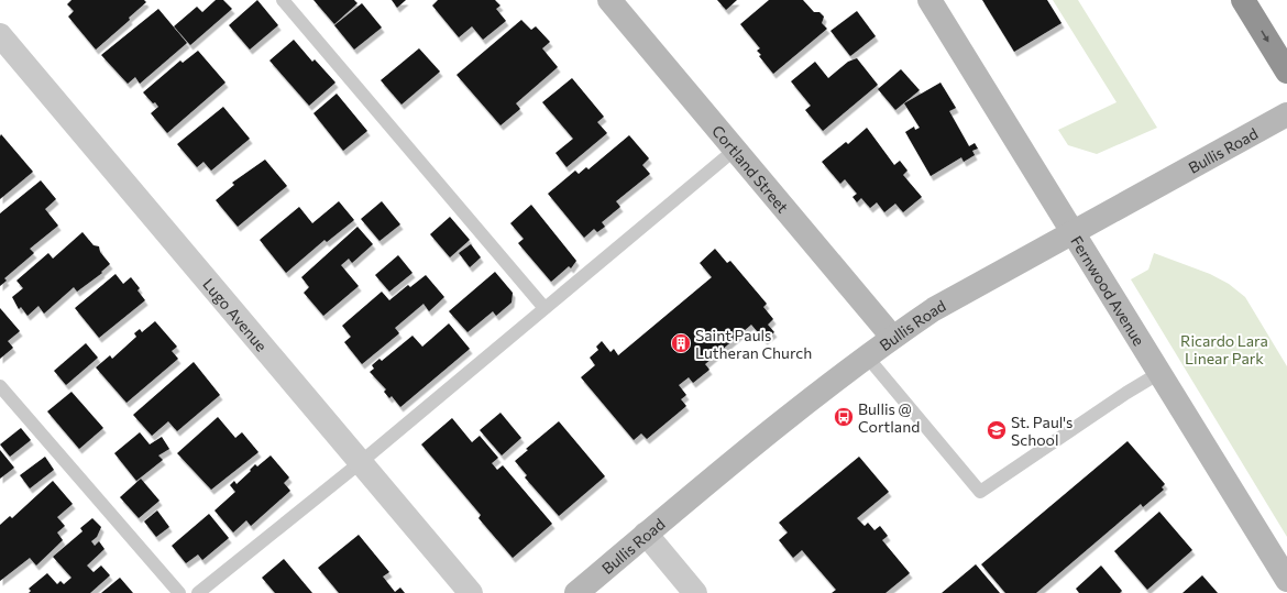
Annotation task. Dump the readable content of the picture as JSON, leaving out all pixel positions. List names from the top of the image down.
{
  "streets": {
    "street": [
      "Bullis Road",
      "Cortland Street",
      "Fernwood Avenue",
      "Lugo Avenue"
    ]
  },
  "crossings": [
    ["Bullis Road", "Cortland Street"],
    ["Bullis Road", "Fernwood Avenue"]
  ],
  "parks": ["Ricardo Lara Linear Park"],
  "places": {
    "building": ["Saint Pauls Lutheran Church"],
    "bus stop": ["Bullis @ Cortland"],
    "school or university": ["St. Paul's School"]
  }
}
